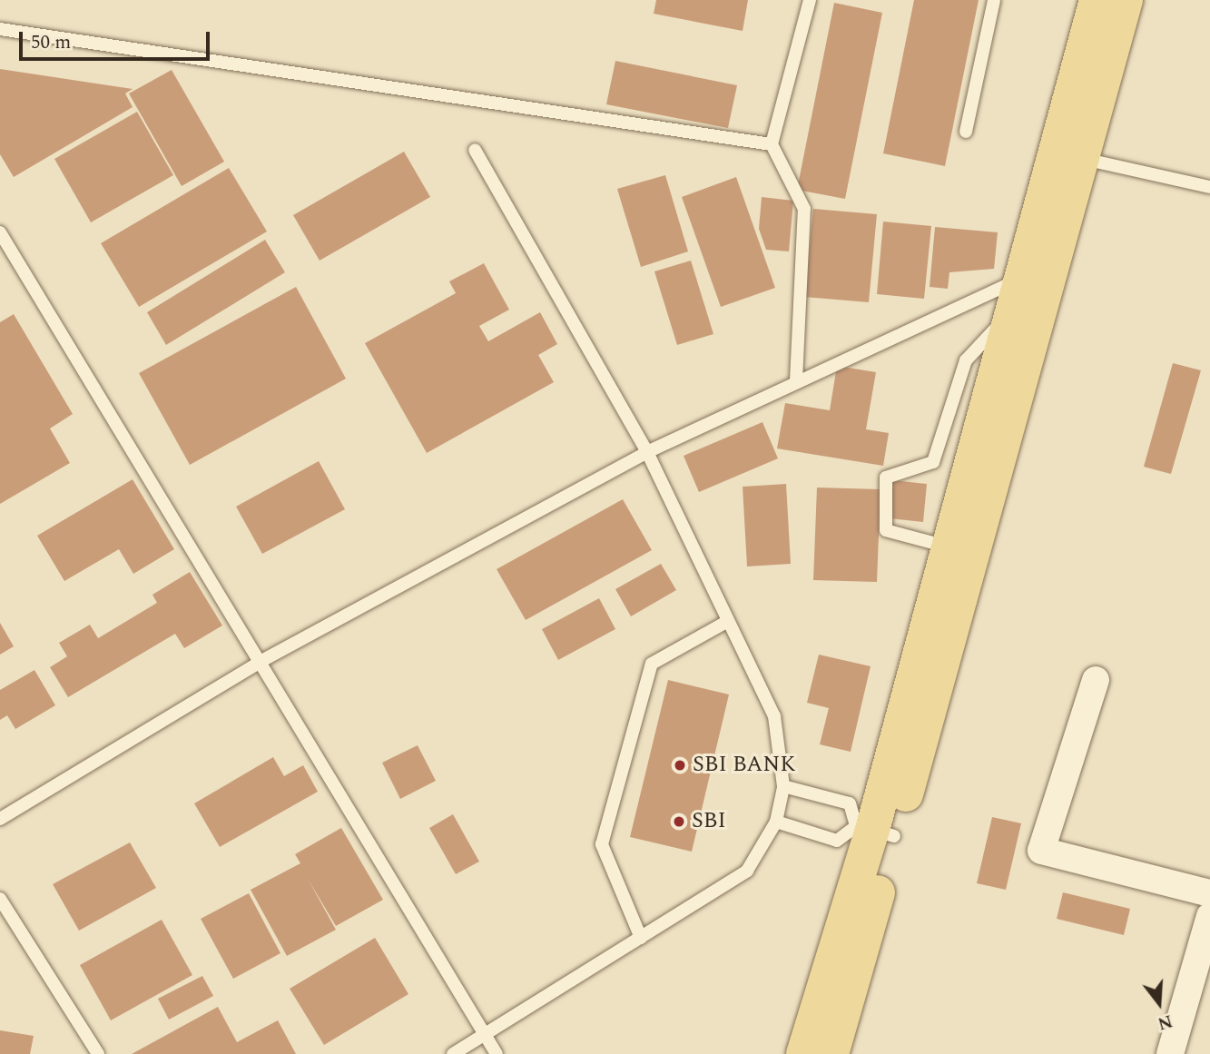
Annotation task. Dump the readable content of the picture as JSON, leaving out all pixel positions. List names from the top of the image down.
{
  "places": ["SBI BANK", "SBI"],
  "scale_bar": "50 m",
  "north": "bottom"
}
